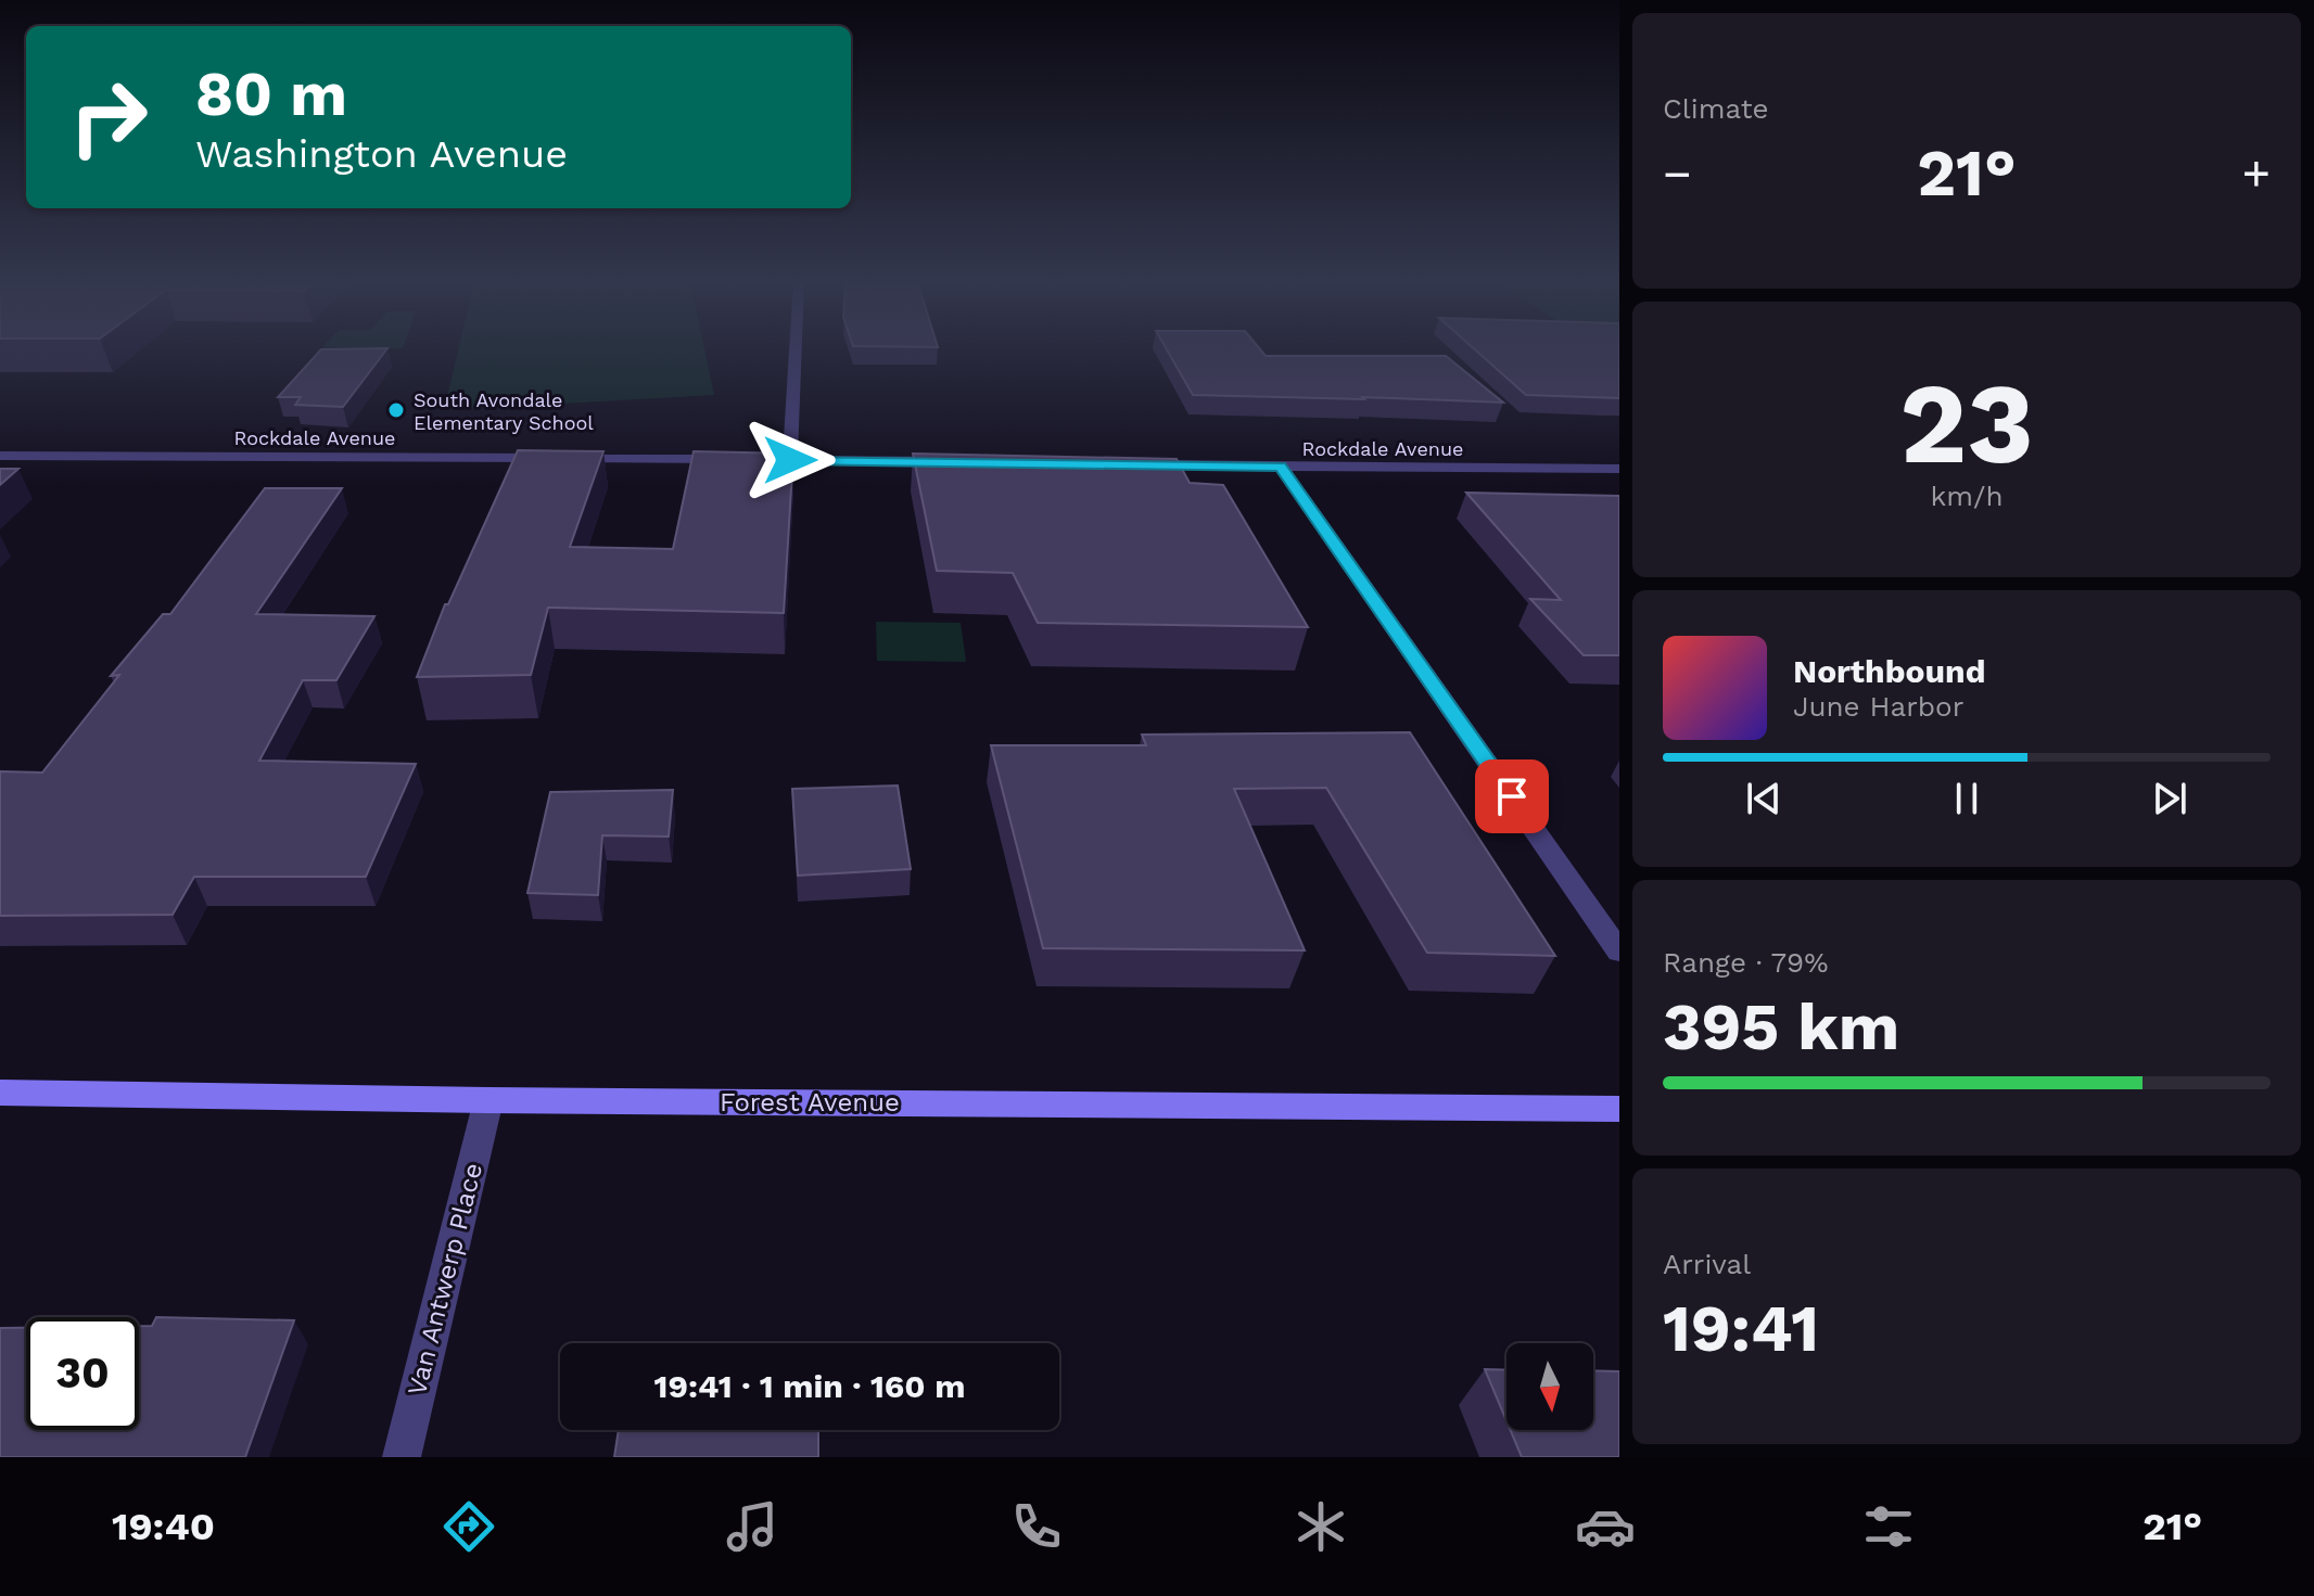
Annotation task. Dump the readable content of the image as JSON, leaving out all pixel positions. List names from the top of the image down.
{
  "streets": {
    "street": ["Rockdale Avenue", "Forest Avenue", "Van Antwerp Place"]
  },
  "crossings": [
    ["Forest Avenue", "Van Antwerp Place"]
  ],
  "places": ["South Avondale Elementary School"],
  "north": "bottom",
  "page": {
    "tile": [
      "Climate",
      ["23", "km/h"],
      ["Range · 79%", "395 km"],
      ["Arrival", "19:41"]
    ],
    "turn": ["80 m", "Washington Avenue"],
    "heat": ["−", "21°", "+"],
    "song": ["Northbound", "June Harbor"],
    "limit": "30",
    "trip": "19:41 · 1 min · 160 m",
    "tabs": ["19:40", "21°"]
  }
}
